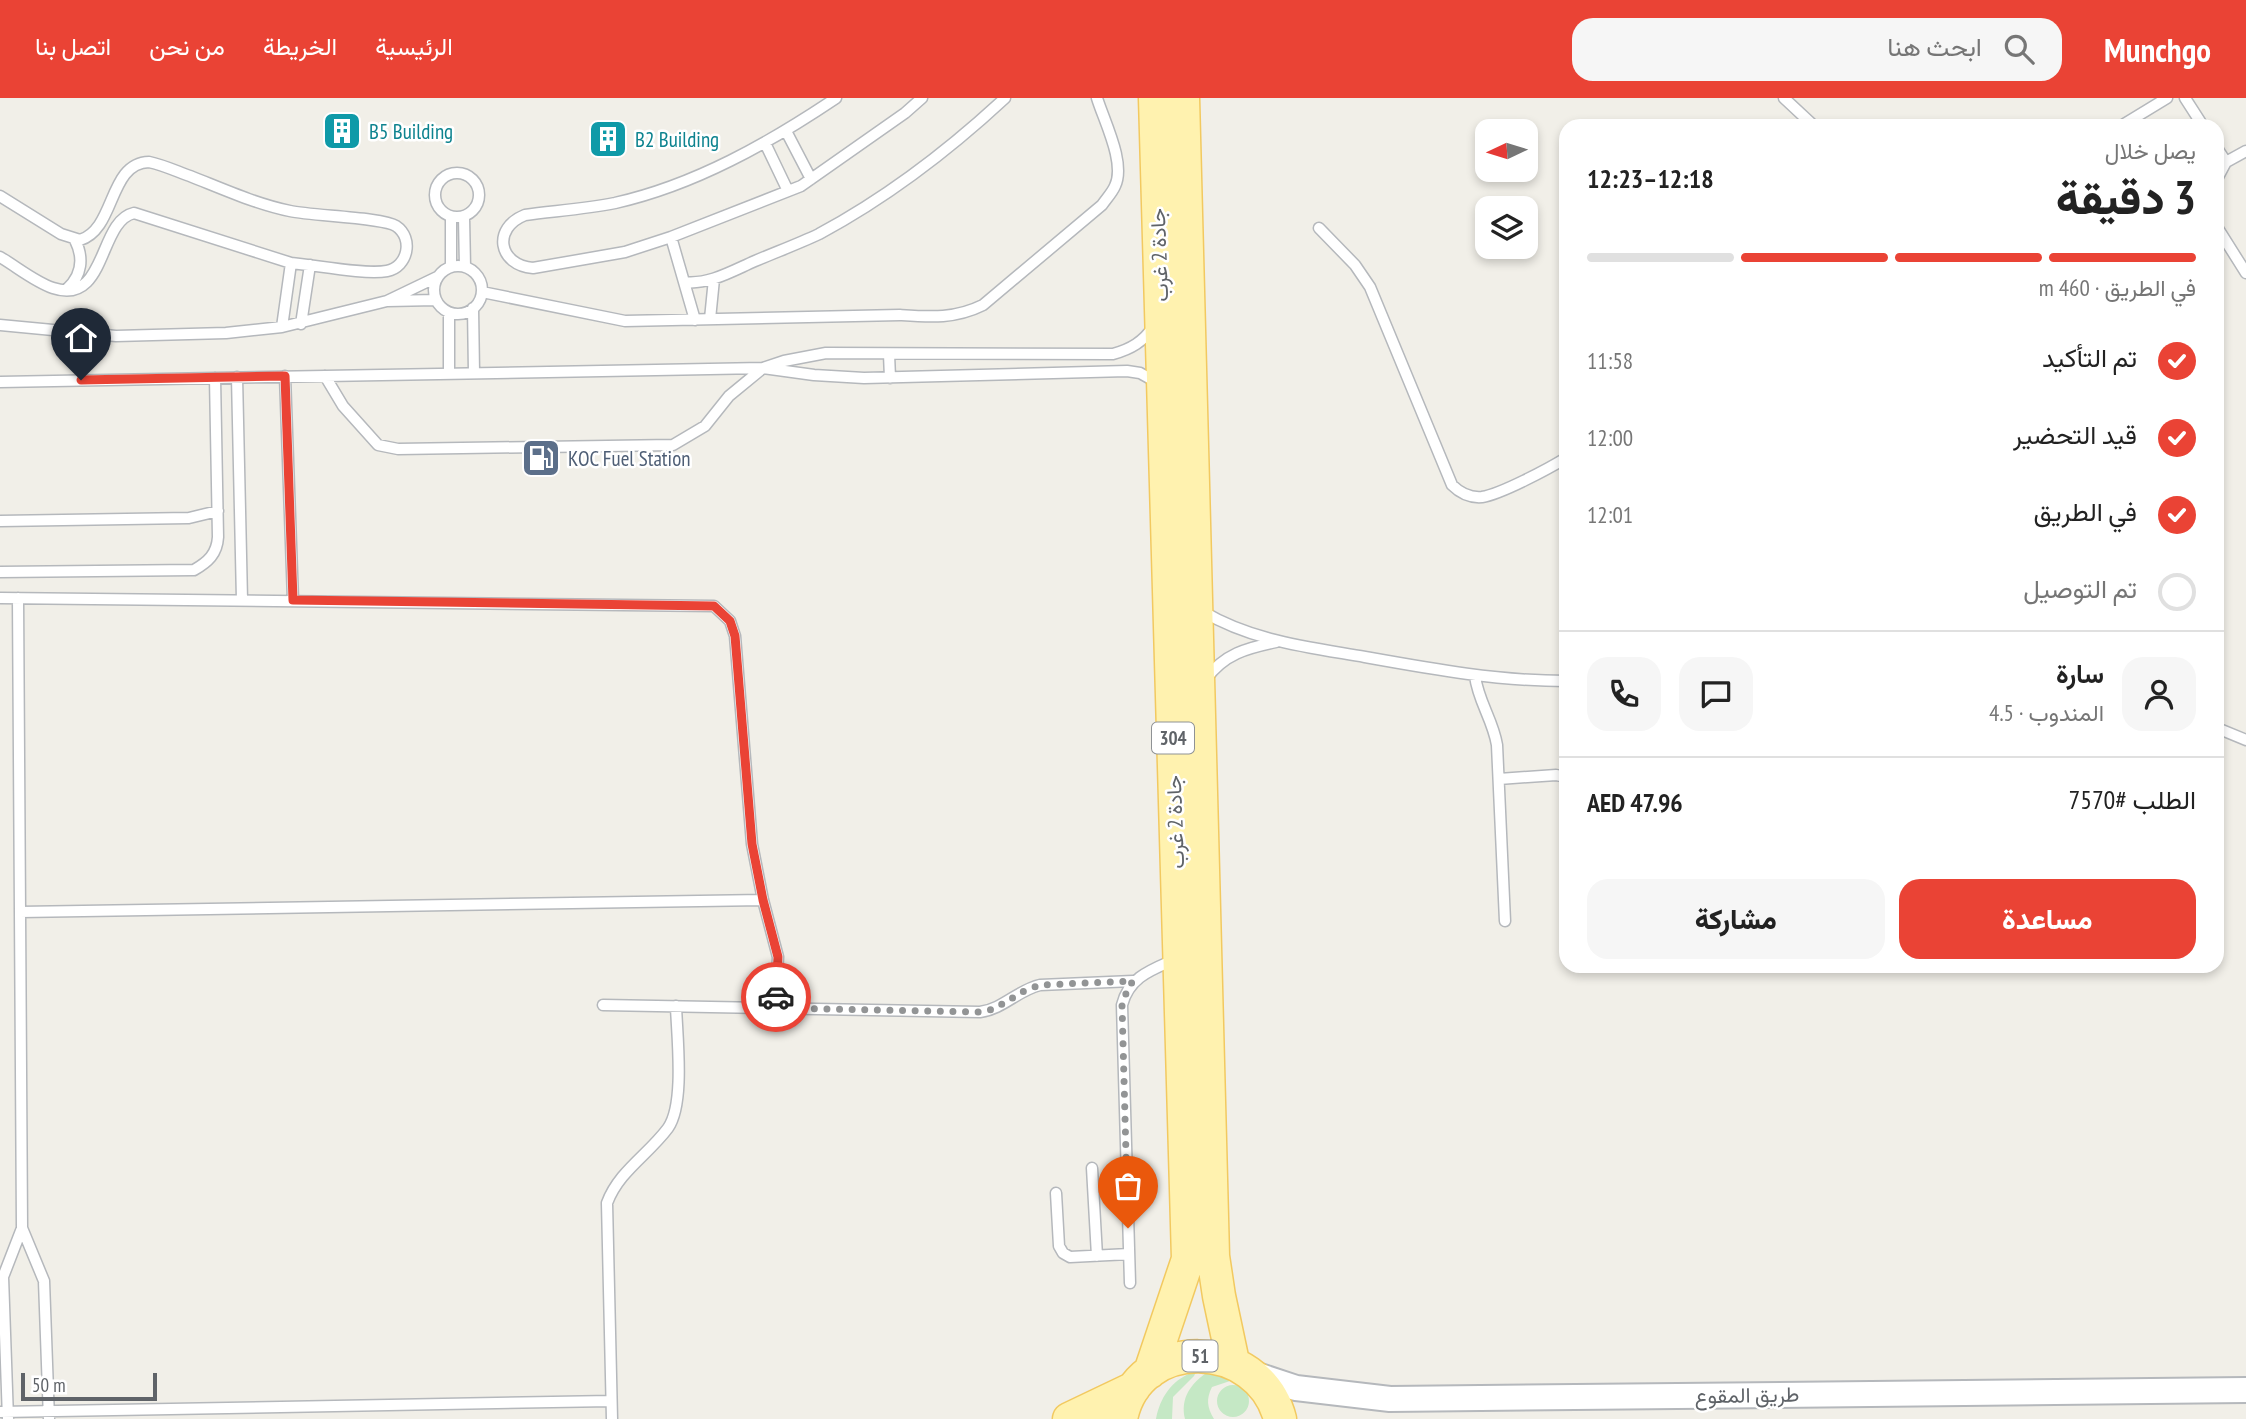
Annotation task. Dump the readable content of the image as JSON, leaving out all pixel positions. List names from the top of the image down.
{
  "streets": {
    "main road": ["جادة 2 غرب", "304", "51"],
    "street": ["طريق المقوع"]
  },
  "crossings": [
    ["جادة 2 غرب", "51"],
    ["جادة 2 غرب", "طريق المقوع"],
    ["51", "طريق المقوع"]
  ],
  "places": {
    "building": ["B5 Building", "B2 Building"],
    "fuel station": ["KOC Fuel Station"]
  },
  "scale_bar": "50 m",
  "north": "left",
  "page": {
    "header": "Munchgo",
    "search": "ابحث هنا",
    "nav": [
      "الرئيسية",
      "الخريطة",
      "من نحن",
      "اتصل بنا"
    ],
    "heading": ["3 دقيقة", "يصل خلال", "12:18–12:23"],
    "panel": [
      "سارة",
      "المندوب · 4.5",
      "الطلب #7570",
      "AED 47.96"
    ],
    "bar": "في الطريق · 460 m",
    "list": [
      ["تم التأكيد", "11:58"],
      ["قيد التحضير", "12:00"],
      ["في الطريق", "12:01"],
      "تم التوصيل"
    ],
    "buttons": ["مساعدة", "مشاركة"],
    "scale": "50 m"
  }
}
